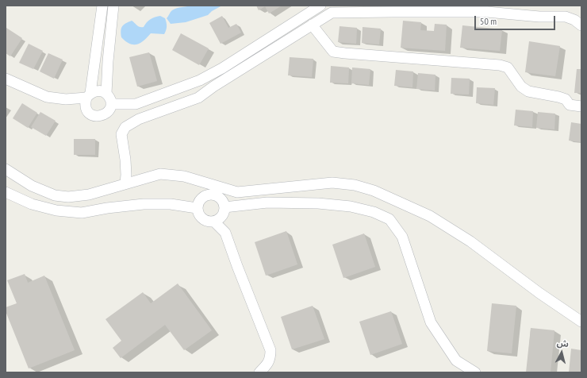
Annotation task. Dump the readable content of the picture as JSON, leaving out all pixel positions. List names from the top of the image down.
{
  "scale_bar": "50 m",
  "north": "top"
}
